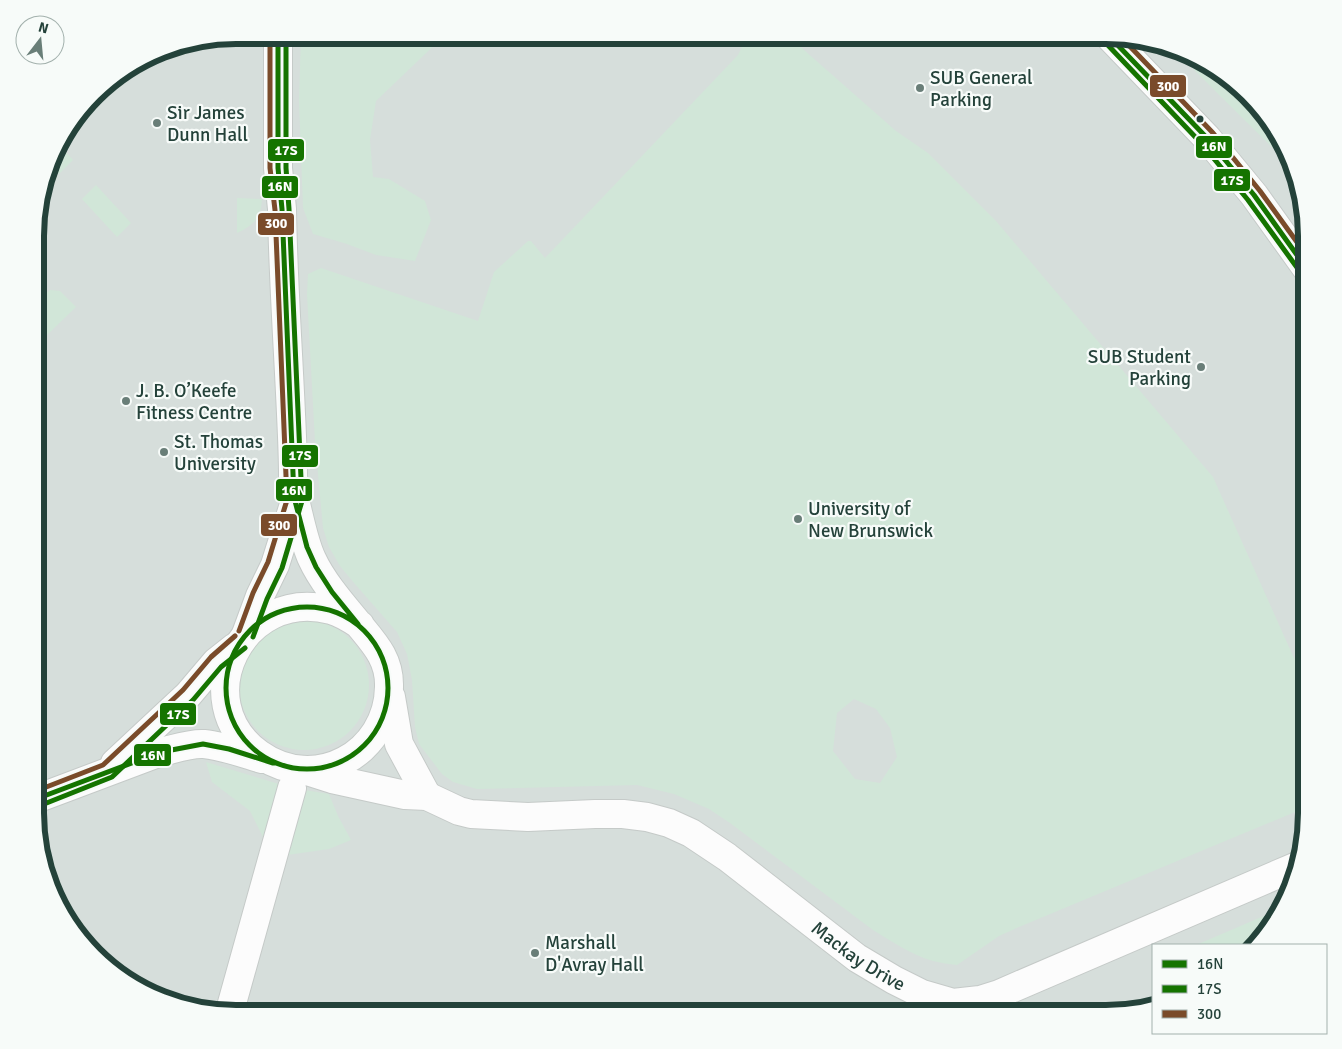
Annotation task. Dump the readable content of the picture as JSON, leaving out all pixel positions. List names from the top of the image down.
{
  "streets": {
    "street": ["Mackay Drive"]
  },
  "places": [
    "SUB General Parking",
    "Sir James Dunn Hall",
    "SUB Student Parking",
    "J. B. O’Keefe Fitness Centre",
    "St. Thomas University",
    "University of New Brunswick",
    "Marshall D'Avray Hall"
  ],
  "lines": ["transit line 16N", "transit line 17S", "transit line 300"],
  "legend": ["16N", "17S", "300"],
  "north": "top"
}
